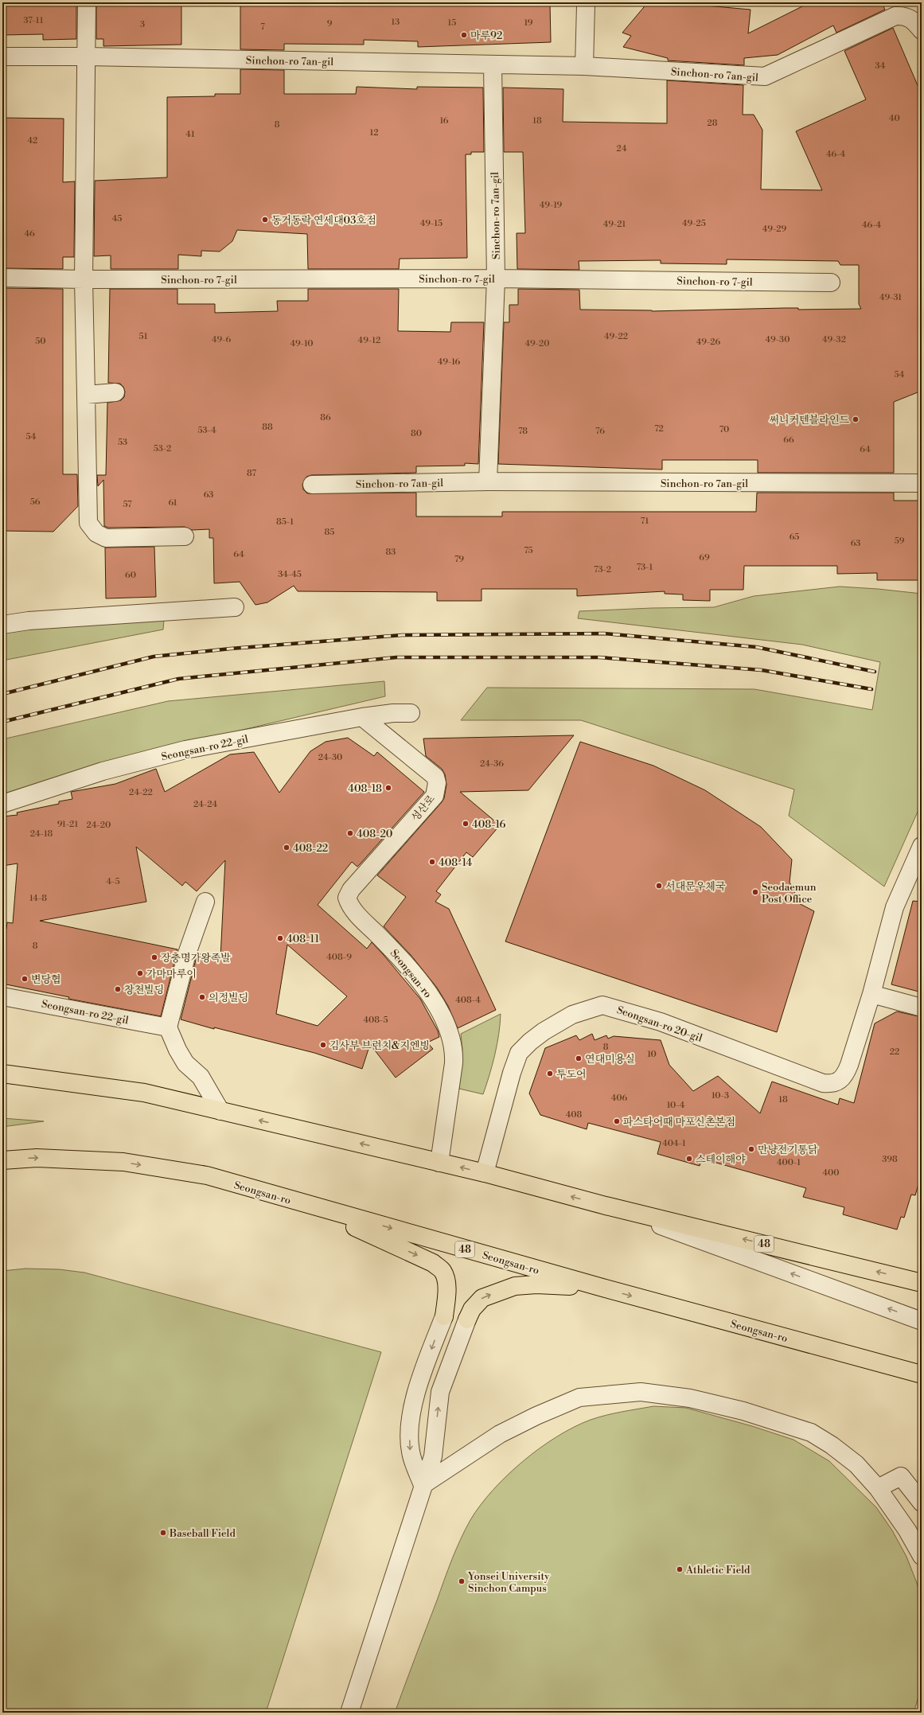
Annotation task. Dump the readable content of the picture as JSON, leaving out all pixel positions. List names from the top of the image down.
{
  "streets": {
    "main road": ["Seongsan-ro", "48"],
    "street": [
      "Sinchon-ro 7an-gil",
      "Sinchon-ro 7-gil",
      "Seongsan-ro 22-gil",
      "Seongsan-ro 20-gil"
    ]
  },
  "crossings": [
    ["Sinchon-ro 7an-gil", "Sinchon-ro 7-gil"],
    ["Seongsan-ro 22-gil", "Seongsan-ro"],
    ["Seongsan-ro", "48"],
    ["Seongsan-ro 20-gil", "48"]
  ],
  "places": [
    "마루92",
    "동거동락 연세대03호점",
    "써니커텐블라인드",
    "408-18",
    "408-16",
    "408-20",
    "408-22",
    "408-14",
    "서대문우체국",
    "Seodaemun Post Office",
    "408-11",
    "장충명가왕족발",
    "가마마루이",
    "변당협",
    "창천빌딩",
    "의정빌딩",
    "김사부 브런치&지엔빙",
    "연대미용실",
    "투도어",
    "파스타어때 마포신촌본점",
    "만냥전기통닭",
    "스테이해야",
    "Baseball Field",
    "Athletic Field",
    "Yonsei University Sinchon Campus"
  ],
  "house_numbers": [
    "37-11",
    "13",
    "15",
    "19",
    "9",
    "3",
    "7",
    "34",
    "40",
    "16",
    "18",
    "28",
    "8",
    "12",
    "41",
    "42",
    "24",
    "46-4",
    "49-19",
    "45",
    "49-15",
    "49-25",
    "49-21",
    "46-4",
    "49-29",
    "46",
    "49-31",
    "51",
    "49-22",
    "49-6",
    "49-30",
    "49-32",
    "49-12",
    "50",
    "49-26",
    "49-10",
    "49-20",
    "49-16",
    "54",
    "86",
    "88",
    "72",
    "70",
    "53-4",
    "78",
    "76",
    "80",
    "54",
    "66",
    "53",
    "53-2",
    "64",
    "87",
    "63",
    "56",
    "61",
    "57",
    "71",
    "85-1",
    "85",
    "65",
    "59",
    "63",
    "75",
    "83",
    "64",
    "69",
    "79",
    "73-1",
    "73-2",
    "34-45",
    "60",
    "24-30",
    "24-36",
    "24-22",
    "24-24",
    "91-21",
    "24-20",
    "24-18",
    "4-5",
    "14-8",
    "8",
    "408-9",
    "408-4",
    "408-5",
    "8",
    "22",
    "10",
    "10-3",
    "406",
    "18",
    "10-4",
    "408",
    "404-1",
    "398",
    "400-1",
    "400"
  ]
}
